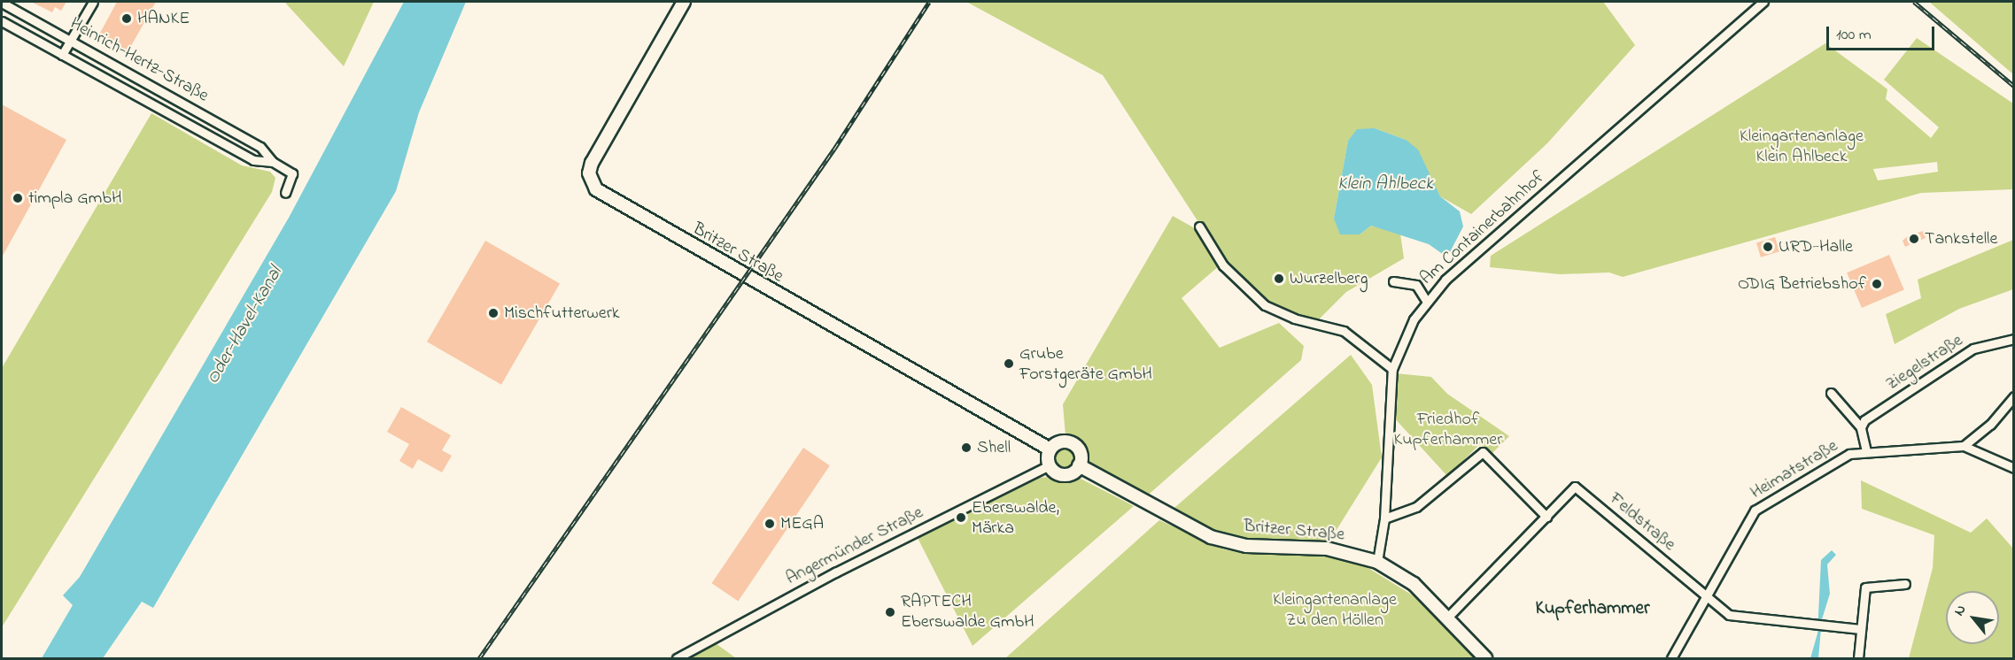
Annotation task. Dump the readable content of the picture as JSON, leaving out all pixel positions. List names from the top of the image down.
{
  "streets": {
    "main road": ["Britzer Straße"],
    "street": [
      "Heinrich-Hertz-Straße",
      "Am Containerbahnhof",
      "Ziegelstraße",
      "Heimatstraße",
      "Feldstraße",
      "Angermünder Straße"
    ]
  },
  "crossings": [
    ["Am Containerbahnhof", "Britzer Straße"],
    ["Britzer Straße", "Feldstraße"],
    ["Britzer Straße", "Angermünder Straße"],
    ["Heimatstraße", "Feldstraße"]
  ],
  "districts": ["Kupferhammer"],
  "water": ["Klein Ahlbeck", "Oder-Havel-Kanal"],
  "parks": ["Kleingartenanlage Klein Ahlbeck", "Friedhof Kupferhammer", "Kleingartenanlage Zu den Höllen"],
  "places": [
    "HANKE",
    "timpla GmbH",
    "Tankstelle",
    "URD-Halle",
    "Wurzelberg",
    "ODIG Betriebshof",
    "Mischfutterwerk",
    "Grube Forstgeräte GmbH",
    "Shell",
    "Eberswalde, Märka",
    "MEGA",
    "RAPTECH Eberswalde GmbH"
  ],
  "scale_bar": "100 m",
  "north": "top left"
}
